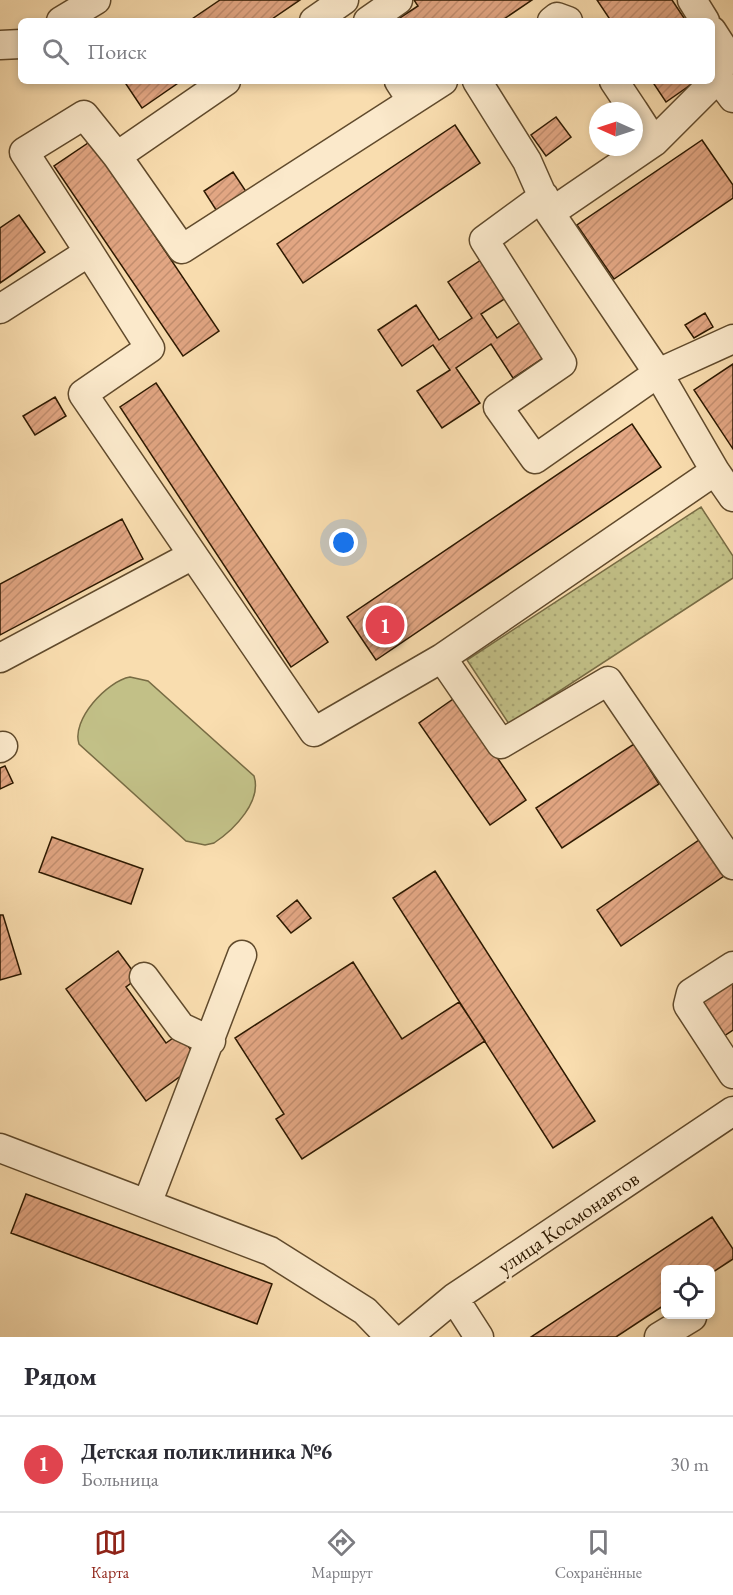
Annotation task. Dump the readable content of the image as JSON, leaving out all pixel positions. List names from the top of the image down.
{
  "streets": {
    "street": ["улица Космонавтов"]
  },
  "north": "left",
  "page": {
    "search": "Поиск",
    "pins": "1",
    "heading": "Рядом",
    "list": [
      {
        "mark": "1",
        "name": "Детская поликлиника №6",
        "note": "Больница",
        "value": "30 m"
      }
    ],
    "nav": ["Карта", "Маршрут", "Сохранённые"]
  }
}
